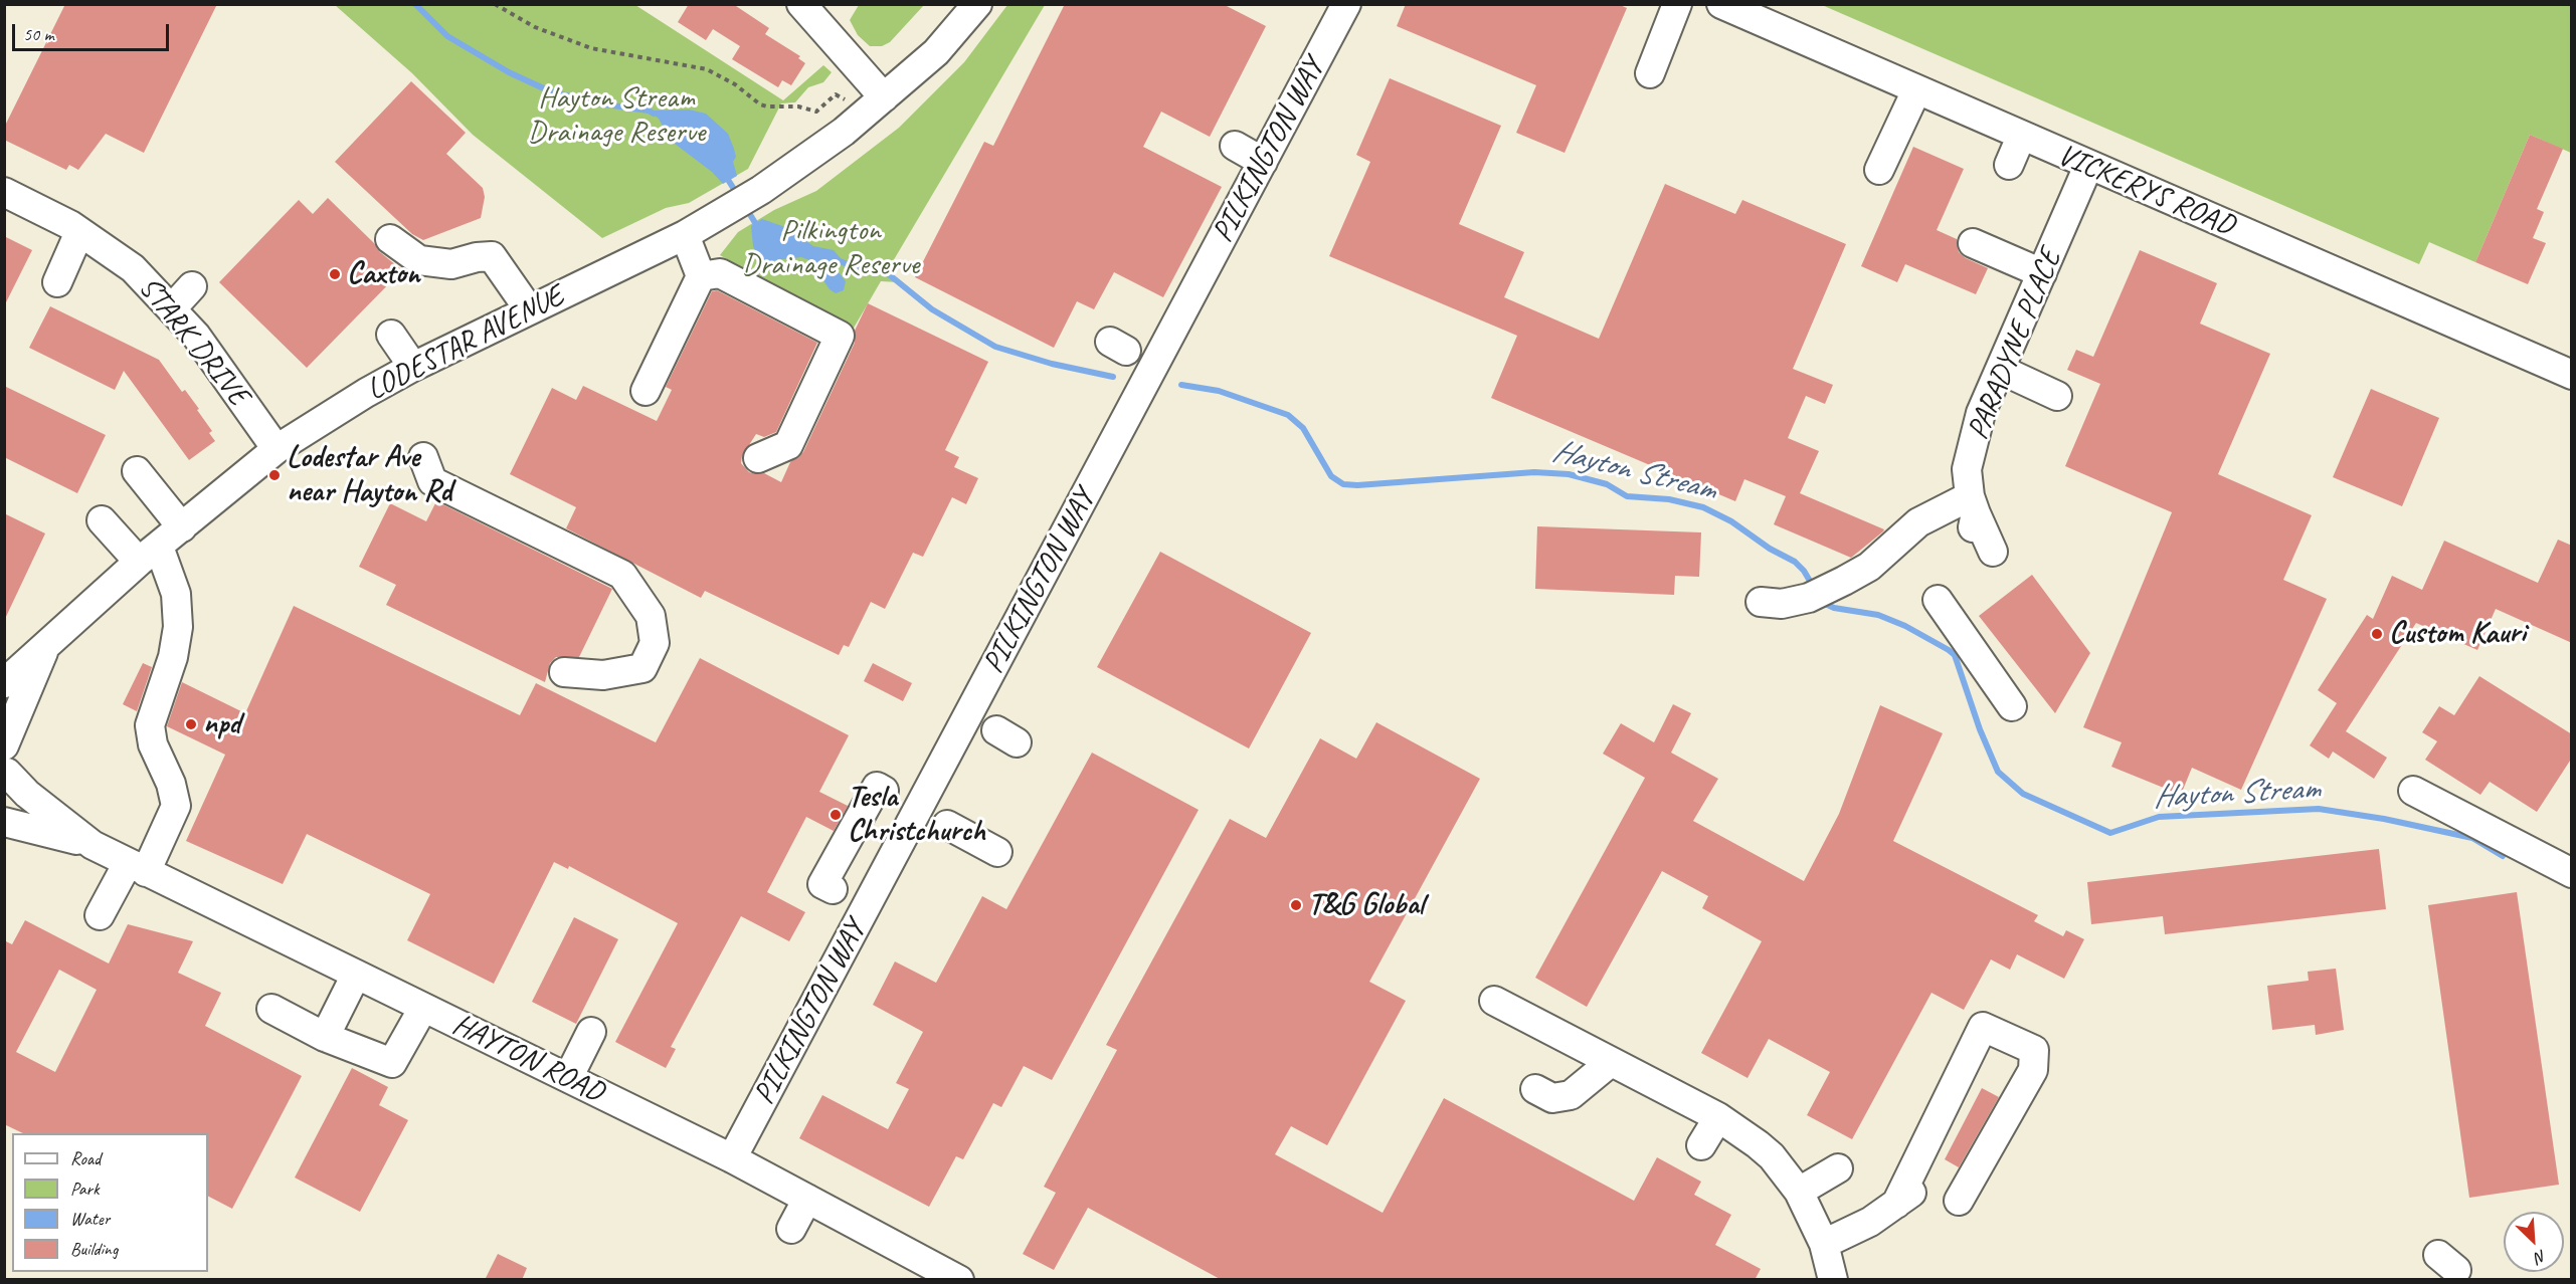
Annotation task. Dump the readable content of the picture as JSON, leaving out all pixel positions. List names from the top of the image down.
{
  "streets": {
    "street": [
      "PILKINGTON WAY",
      "VICKERYS ROAD",
      "STARK DRIVE",
      "LODESTAR AVENUE",
      "PARADYNE PLACE",
      "HAYTON ROAD"
    ]
  },
  "crossings": [
    ["PILKINGTON WAY", "HAYTON ROAD"],
    ["VICKERYS ROAD", "PARADYNE PLACE"],
    ["STARK DRIVE", "LODESTAR AVENUE"],
    ["LODESTAR AVENUE", "HAYTON ROAD"]
  ],
  "water": ["Hayton Stream"],
  "parks": ["Hayton Stream Drainage Reserve", "Pilkington Drainage Reserve"],
  "places": [
    "Caxton",
    "Lodestar Ave near Hayton Rd",
    "Custom Kauri",
    "npd",
    "Tesla Christchurch",
    "T&G Global"
  ],
  "legend": [
    "Road",
    "Park",
    "Water",
    "Building"
  ],
  "scale_bar": "50 m",
  "north": "bottom right"
}
